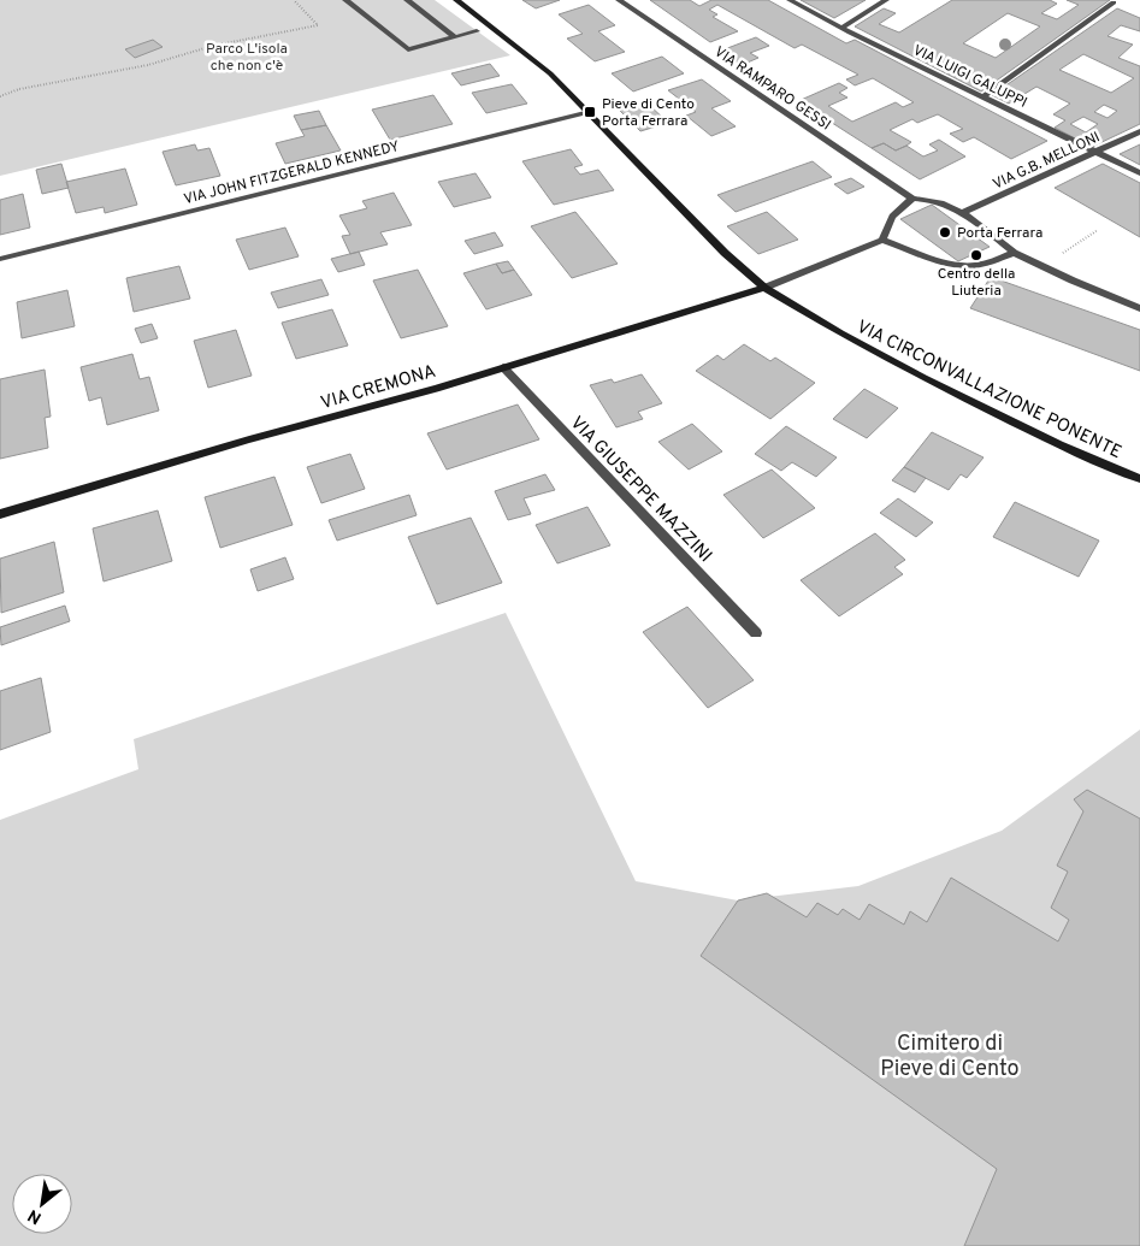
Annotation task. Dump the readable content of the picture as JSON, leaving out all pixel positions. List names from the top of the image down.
{
  "streets": {
    "main road": ["VIA CREMONA", "VIA CIRCONVALLAZIONE PONENTE"],
    "street": [
      "VIA LUIGI GALUPPI",
      "VIA RAMPARO GESSI",
      "VIA G.B. MELLONI",
      "VIA JOHN FITZGERALD KENNEDY",
      "VIA GIUSEPPE MAZZINI"
    ]
  },
  "crossings": [
    ["VIA LUIGI GALUPPI", "VIA G.B. MELLONI"],
    ["VIA JOHN FITZGERALD KENNEDY", "VIA CIRCONVALLAZIONE PONENTE"],
    ["VIA CREMONA", "VIA CIRCONVALLAZIONE PONENTE"],
    ["VIA CREMONA", "VIA GIUSEPPE MAZZINI"]
  ],
  "parks": ["Parco L'isola che non c'è", "Cimitero di Pieve di Cento"],
  "places": {
    "transit": ["Pieve di Cento Porta Ferrara"],
    "other": ["Porta Ferrara", "Centro della Liuteria"]
  },
  "north": "bottom left"
}
